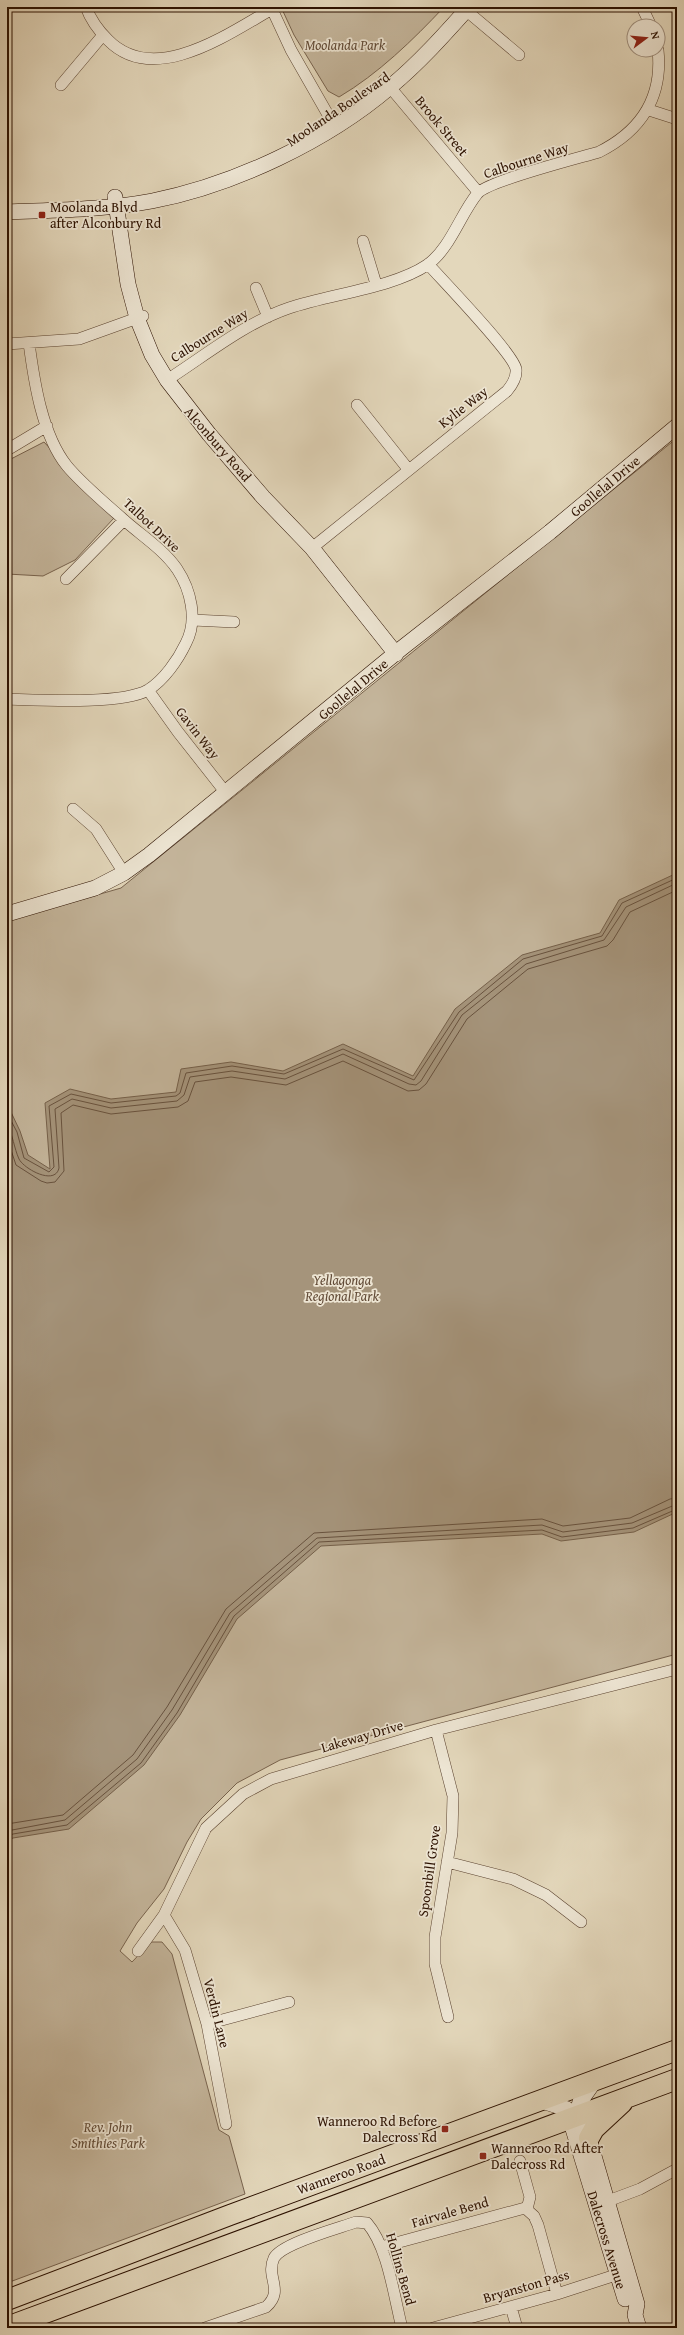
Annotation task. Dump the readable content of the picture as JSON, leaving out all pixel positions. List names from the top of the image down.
{
  "streets": {
    "highway": ["Wanneroo Road"],
    "street": [
      "Moolanda Boulevard",
      "Brook Street",
      "Calbourne Way",
      "Kylie Way",
      "Alconbury Road",
      "Goollelal Drive",
      "Talbot Drive",
      "Gavin Way",
      "Lakeway Drive",
      "Spoonbill Grove",
      "Verdin Lane",
      "Fairvale Bend",
      "Dalecross Avenue",
      "Hollins Bend",
      "Bryanston Pass"
    ]
  },
  "crossings": [
    ["Moolanda Boulevard", "Brook Street"],
    ["Moolanda Boulevard", "Alconbury Road"],
    ["Brook Street", "Calbourne Way"],
    ["Calbourne Way", "Kylie Way"],
    ["Calbourne Way", "Alconbury Road"],
    ["Kylie Way", "Alconbury Road"],
    ["Alconbury Road", "Goollelal Drive"],
    ["Goollelal Drive", "Gavin Way"],
    ["Talbot Drive", "Gavin Way"],
    ["Lakeway Drive", "Spoonbill Grove"],
    ["Lakeway Drive", "Verdin Lane"],
    ["Wanneroo Road", "Dalecross Avenue"],
    ["Fairvale Bend", "Hollins Bend"],
    ["Dalecross Avenue", "Bryanston Pass"]
  ],
  "parks": ["Moolanda Park", "Yellagonga Regional Park", "Rev. John Smithies Park"],
  "places": {
    "transit": ["Moolanda Blvd after Alconbury Rd", "Wanneroo Rd Before Dalecross Rd", "Wanneroo Rd After Dalecross Rd"]
  },
  "north": "right"
}
